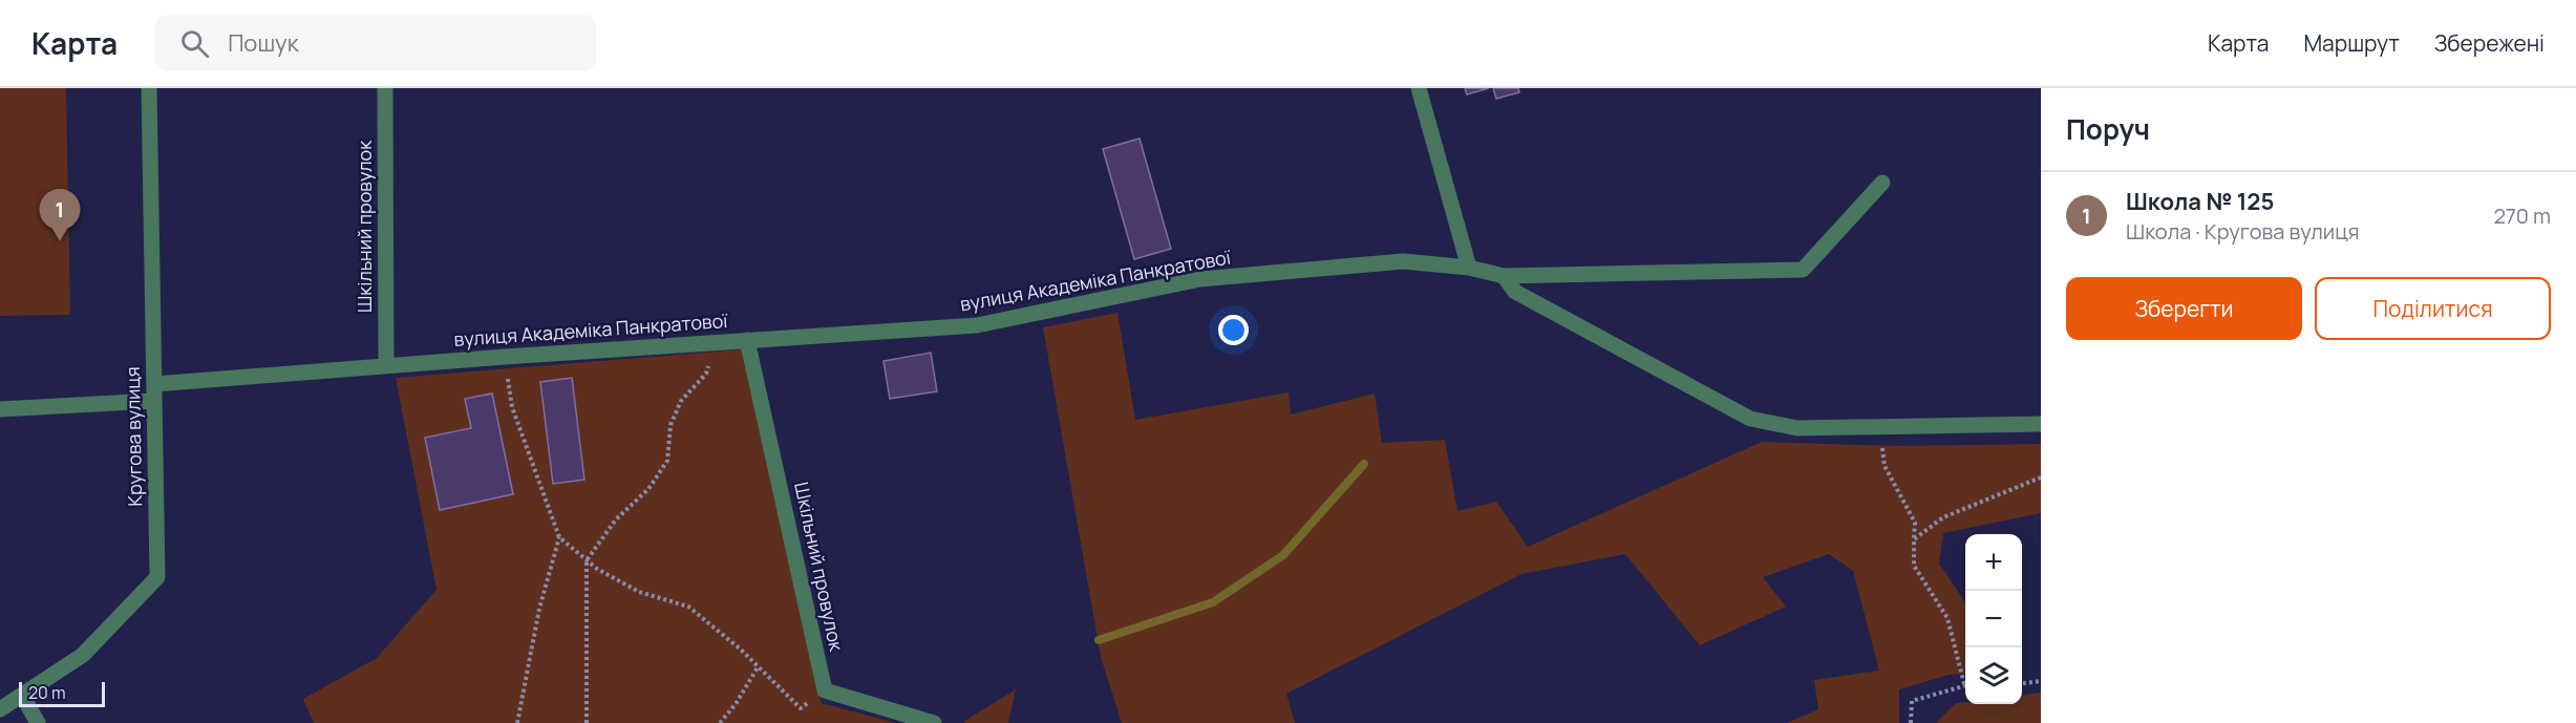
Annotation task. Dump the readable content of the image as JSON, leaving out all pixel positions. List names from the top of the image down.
{
  "streets": {
    "street": ["Шкільний провулок", "вулиця Академіка Панкратової", "Кругова вулиця"]
  },
  "crossings": [
    ["Шкільний провулок", "вулиця Академіка Панкратової"],
    ["вулиця Академіка Панкратової", "Кругова вулиця"]
  ],
  "scale_bar": "20 m",
  "page": {
    "header": "Карта",
    "search": "Пошук",
    "nav": ["Карта", "Маршрут", "Збережені"],
    "heading": "Поруч",
    "list": [
      {
        "mark": "1",
        "name": "Школа № 125",
        "note": "Школа · Кругова вулиця",
        "value": "270 m"
      }
    ],
    "pins": "1",
    "buttons": ["Зберегти", "Поділитися"],
    "map_buttons": ["+", "−"],
    "scale": "20 m"
  }
}
